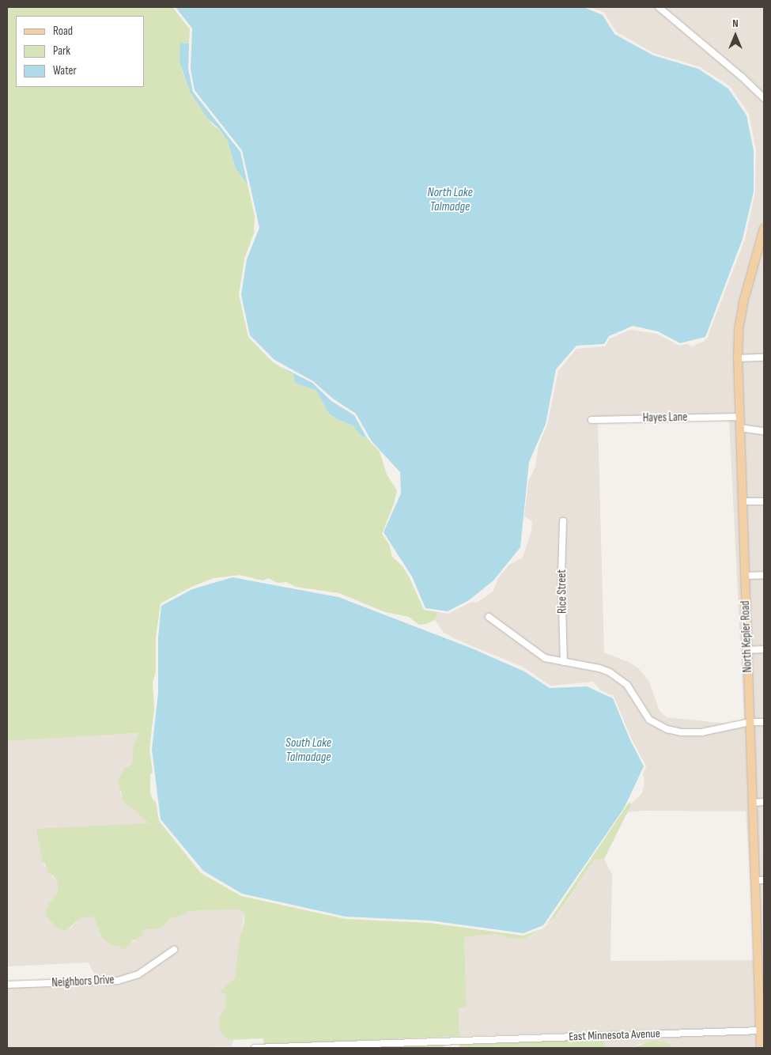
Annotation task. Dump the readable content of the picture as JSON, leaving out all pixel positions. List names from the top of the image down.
{
  "streets": {
    "main road": ["North Kepler Road"],
    "street": [
      "Hayes Lane",
      "Rice Street",
      "Neighbors Drive",
      "East Minnesota Avenue"
    ]
  },
  "crossings": [
    ["Hayes Lane", "North Kepler Road"],
    ["North Kepler Road", "East Minnesota Avenue"]
  ],
  "water": ["North Lake Talmadge", "South Lake Talmadage"],
  "legend": ["Road", "Park", "Water"],
  "north": "top"
}
